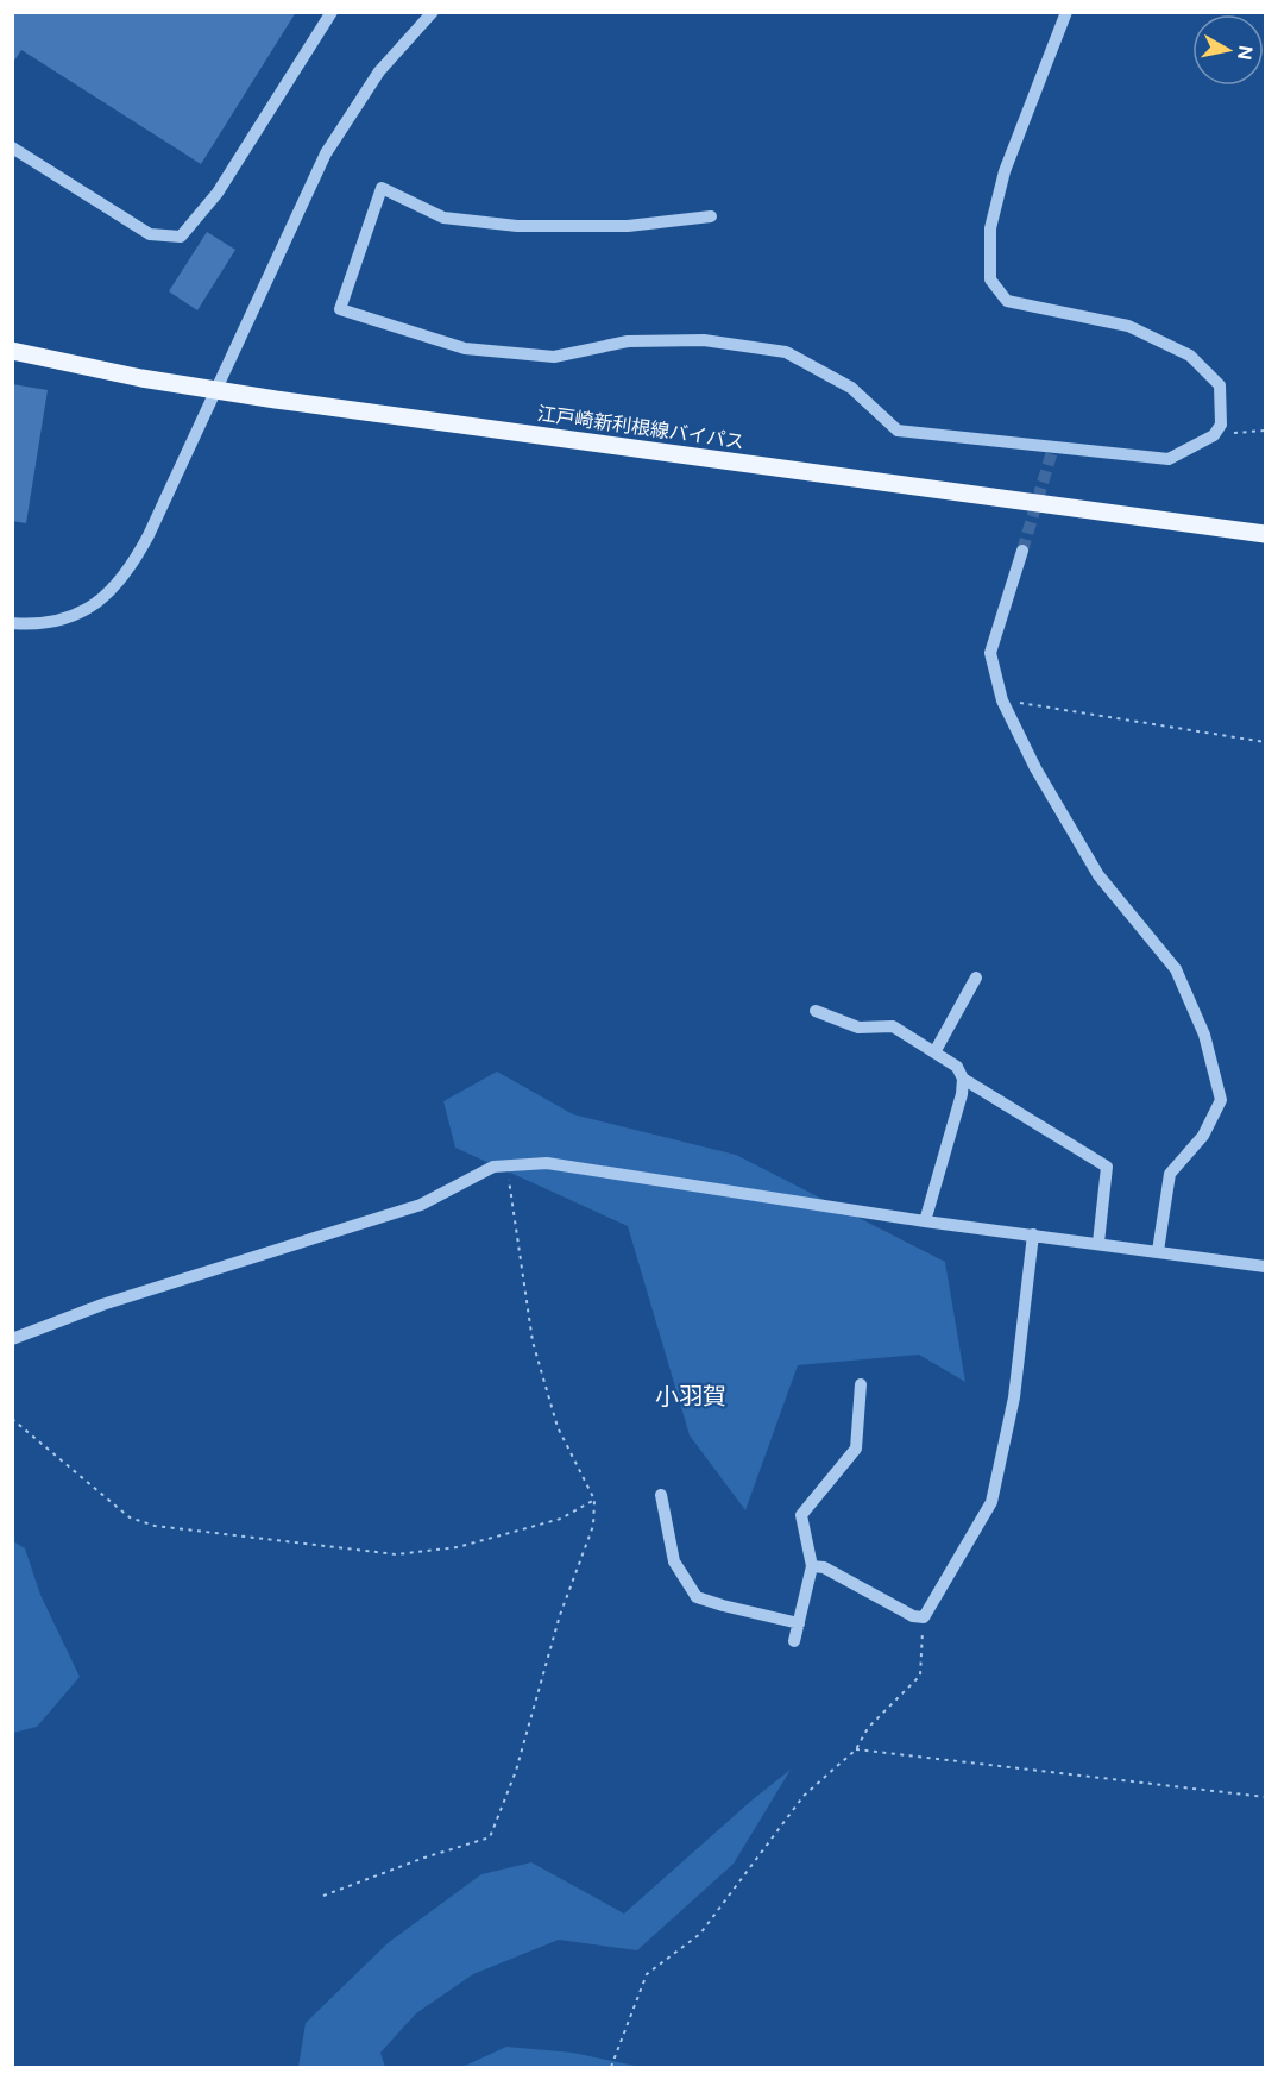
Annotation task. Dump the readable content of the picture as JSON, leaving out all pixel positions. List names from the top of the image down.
{
  "streets": {
    "main road": ["江戸崎新利根線バイパス"]
  },
  "districts": ["小羽賀"],
  "north": "right"
}
